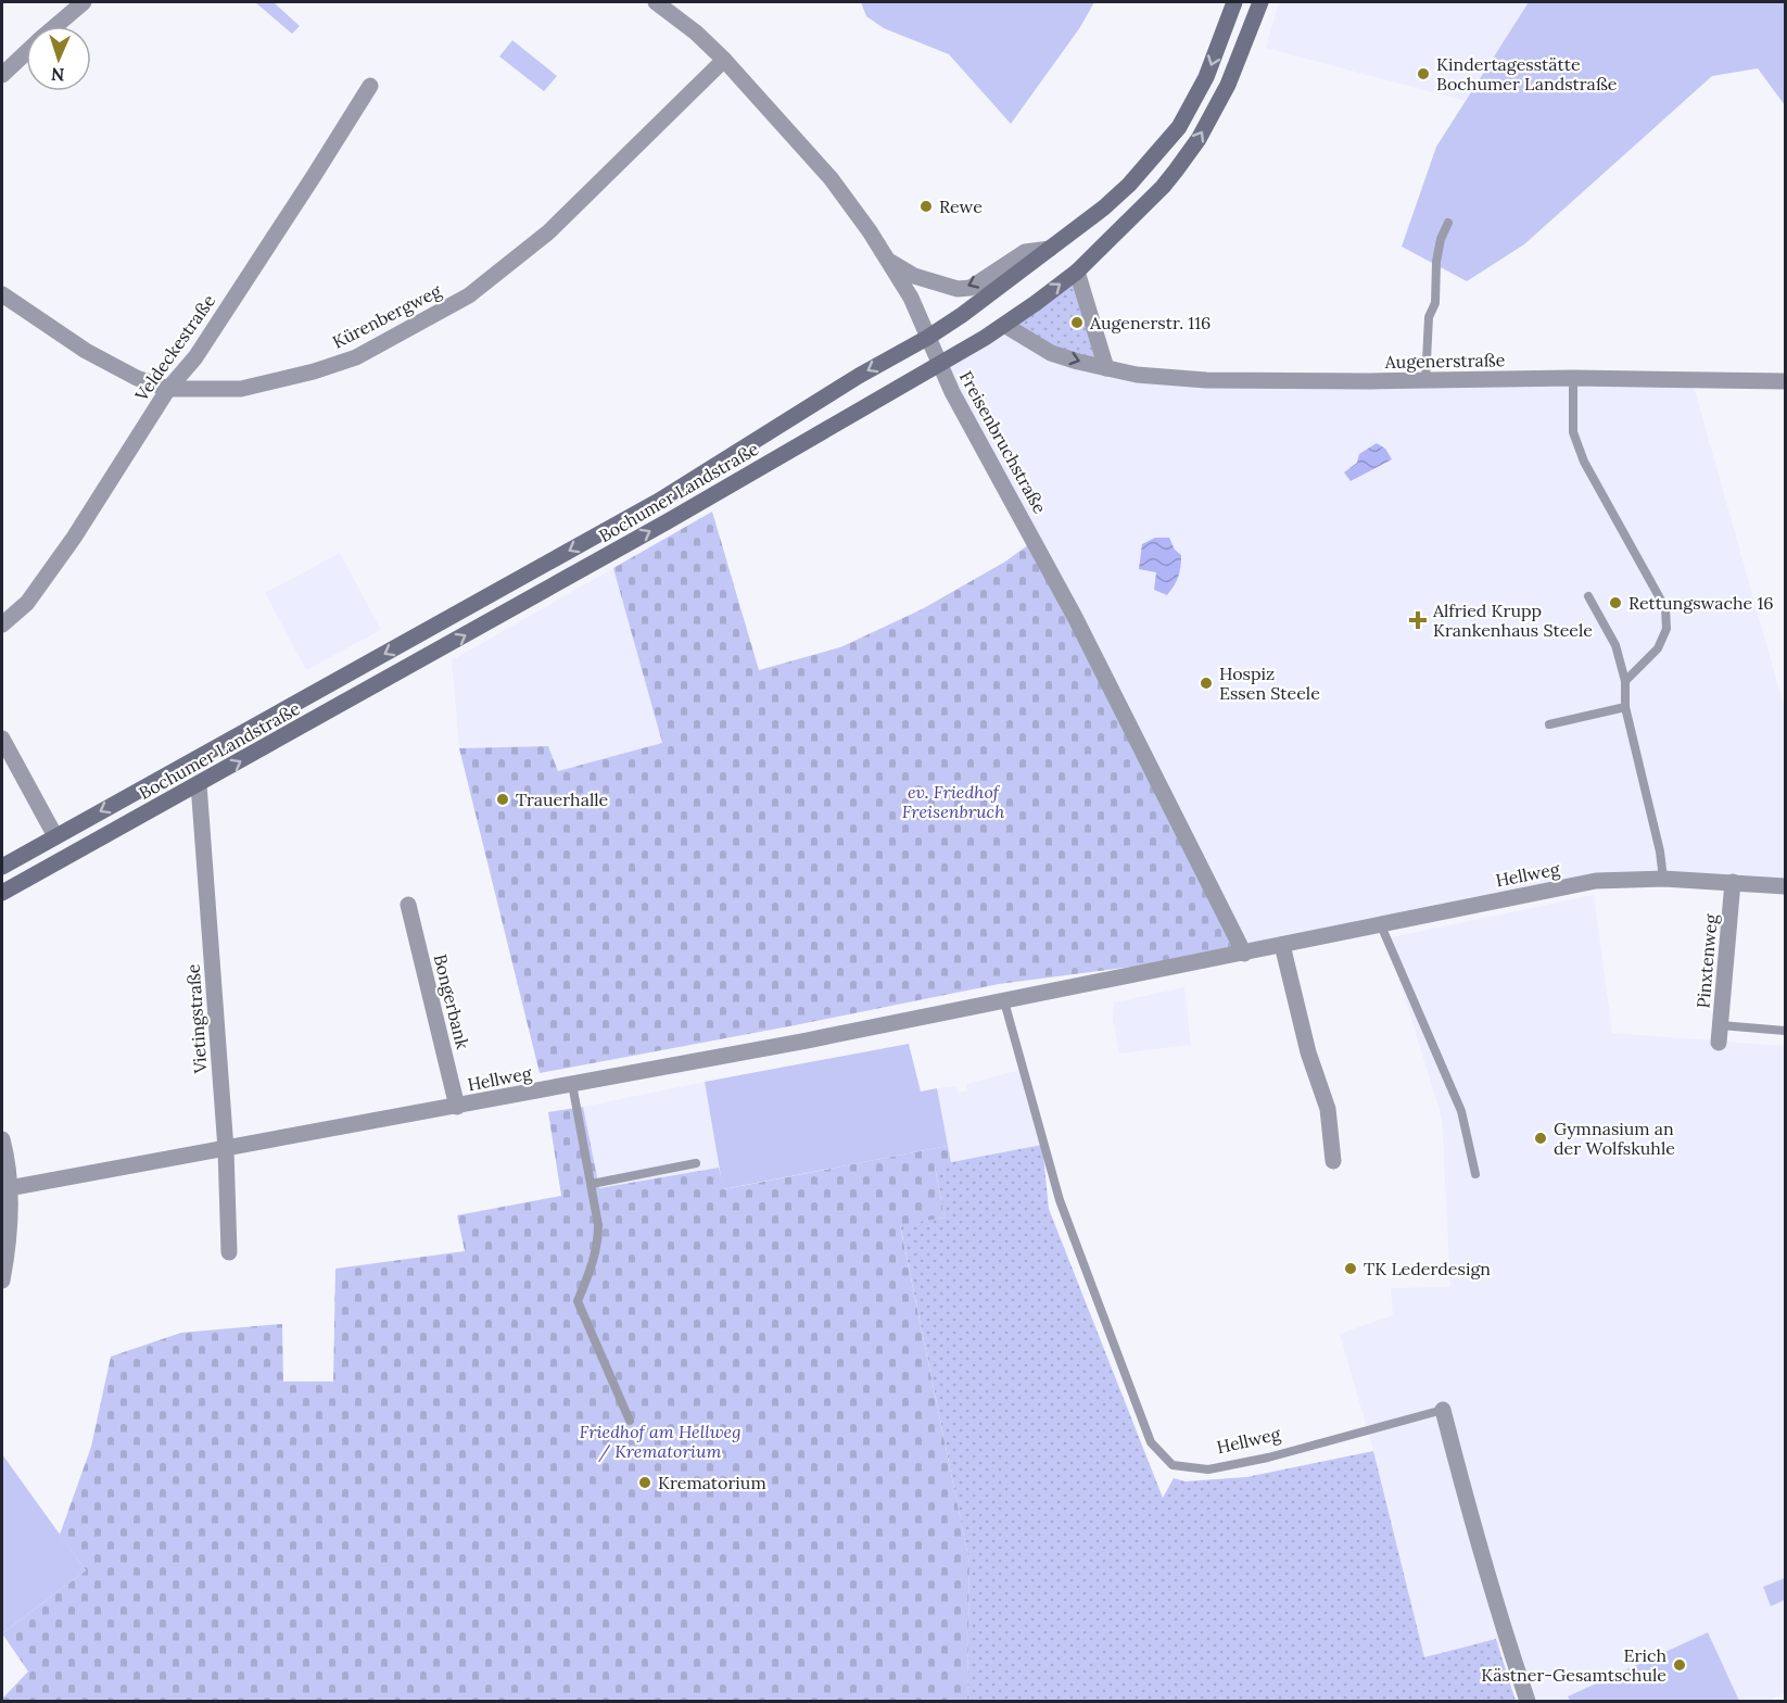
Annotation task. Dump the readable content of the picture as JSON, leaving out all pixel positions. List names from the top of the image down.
{
  "streets": {
    "main road": ["Bochumer Landstraße"],
    "street": [
      "Kürenbergweg",
      "Veldeckestraße",
      "Augenerstraße",
      "Freisenbruchstraße",
      "Hellweg",
      "Pinxtenweg",
      "Bongerbank",
      "Vietingstraße"
    ]
  },
  "crossings": [
    ["Kürenbergweg", "Veldeckestraße"],
    ["Kürenbergweg", "Freisenbruchstraße"],
    ["Augenerstraße", "Bochumer Landstraße"],
    ["Freisenbruchstraße", "Bochumer Landstraße"],
    ["Freisenbruchstraße", "Hellweg"],
    ["Bochumer Landstraße", "Vietingstraße"],
    ["Hellweg", "Pinxtenweg"],
    ["Hellweg", "Bongerbank"],
    ["Hellweg", "Vietingstraße"]
  ],
  "parks": ["ev. Friedhof Freisenbruch", "Friedhof am Hellweg / Krematorium"],
  "places": {
    "other": [
      "Kindertagesstätte Bochumer Landstraße",
      "Rewe",
      "Augenerstr. 116",
      "Rettungswache 16",
      "Hospiz Essen Steele",
      "Trauerhalle",
      "Gymnasium an der Wolfskuhle",
      "TK Lederdesign",
      "Krematorium",
      "Erich Kästner-Gesamtschule"
    ],
    "health": ["Alfried Krupp Krankenhaus Steele"]
  },
  "north": "bottom"
}
